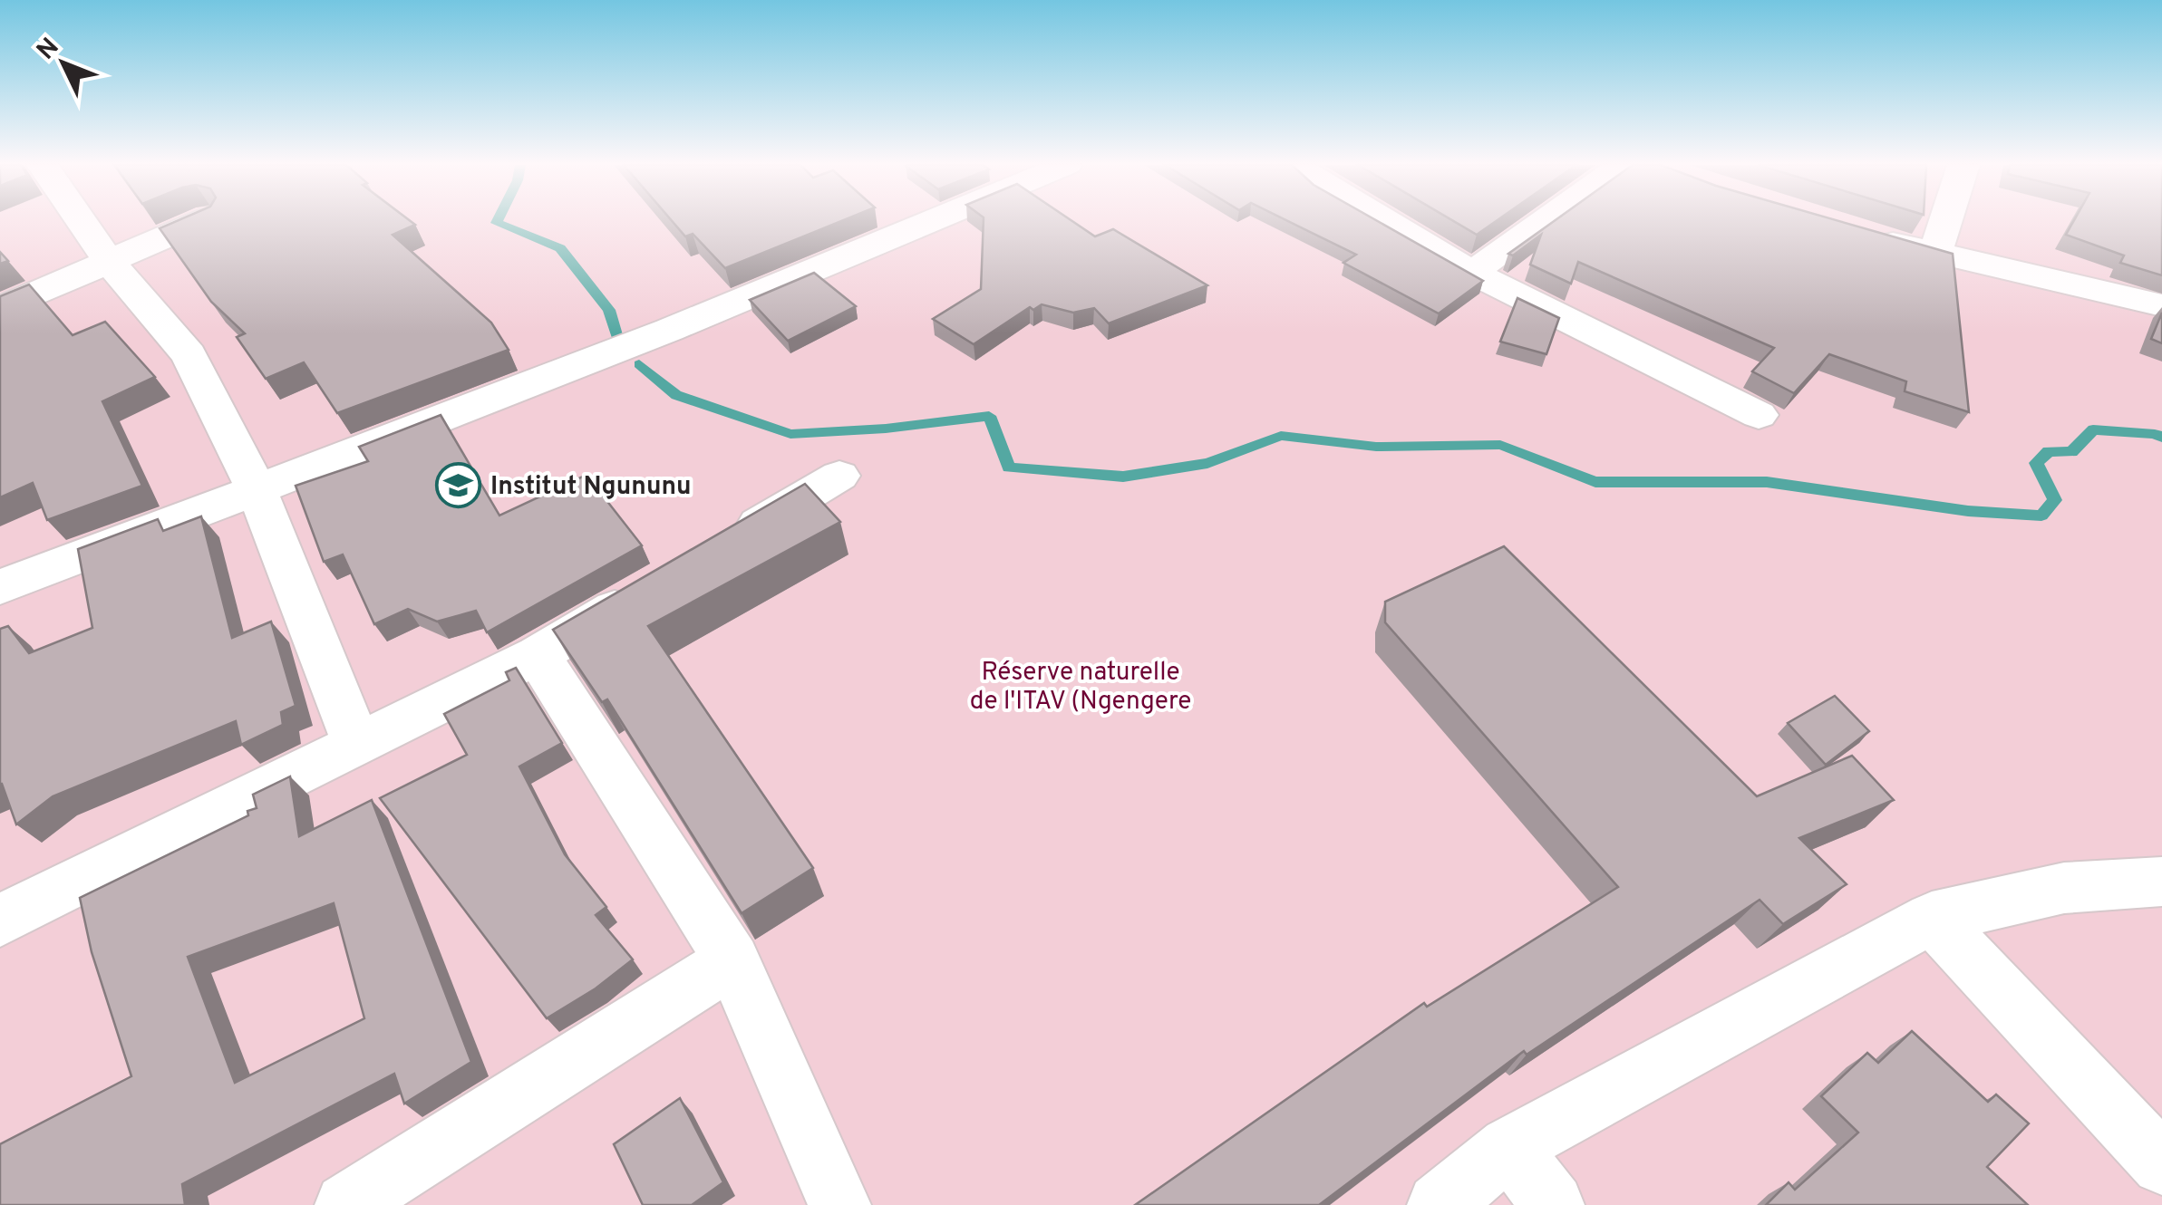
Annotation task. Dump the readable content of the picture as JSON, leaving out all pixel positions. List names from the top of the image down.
{
  "parks": ["Réserve naturelle de l'ITAV (Ngengere"],
  "places": {
    "school or university": ["Institut Ngununu"]
  },
  "north": "top left"
}
